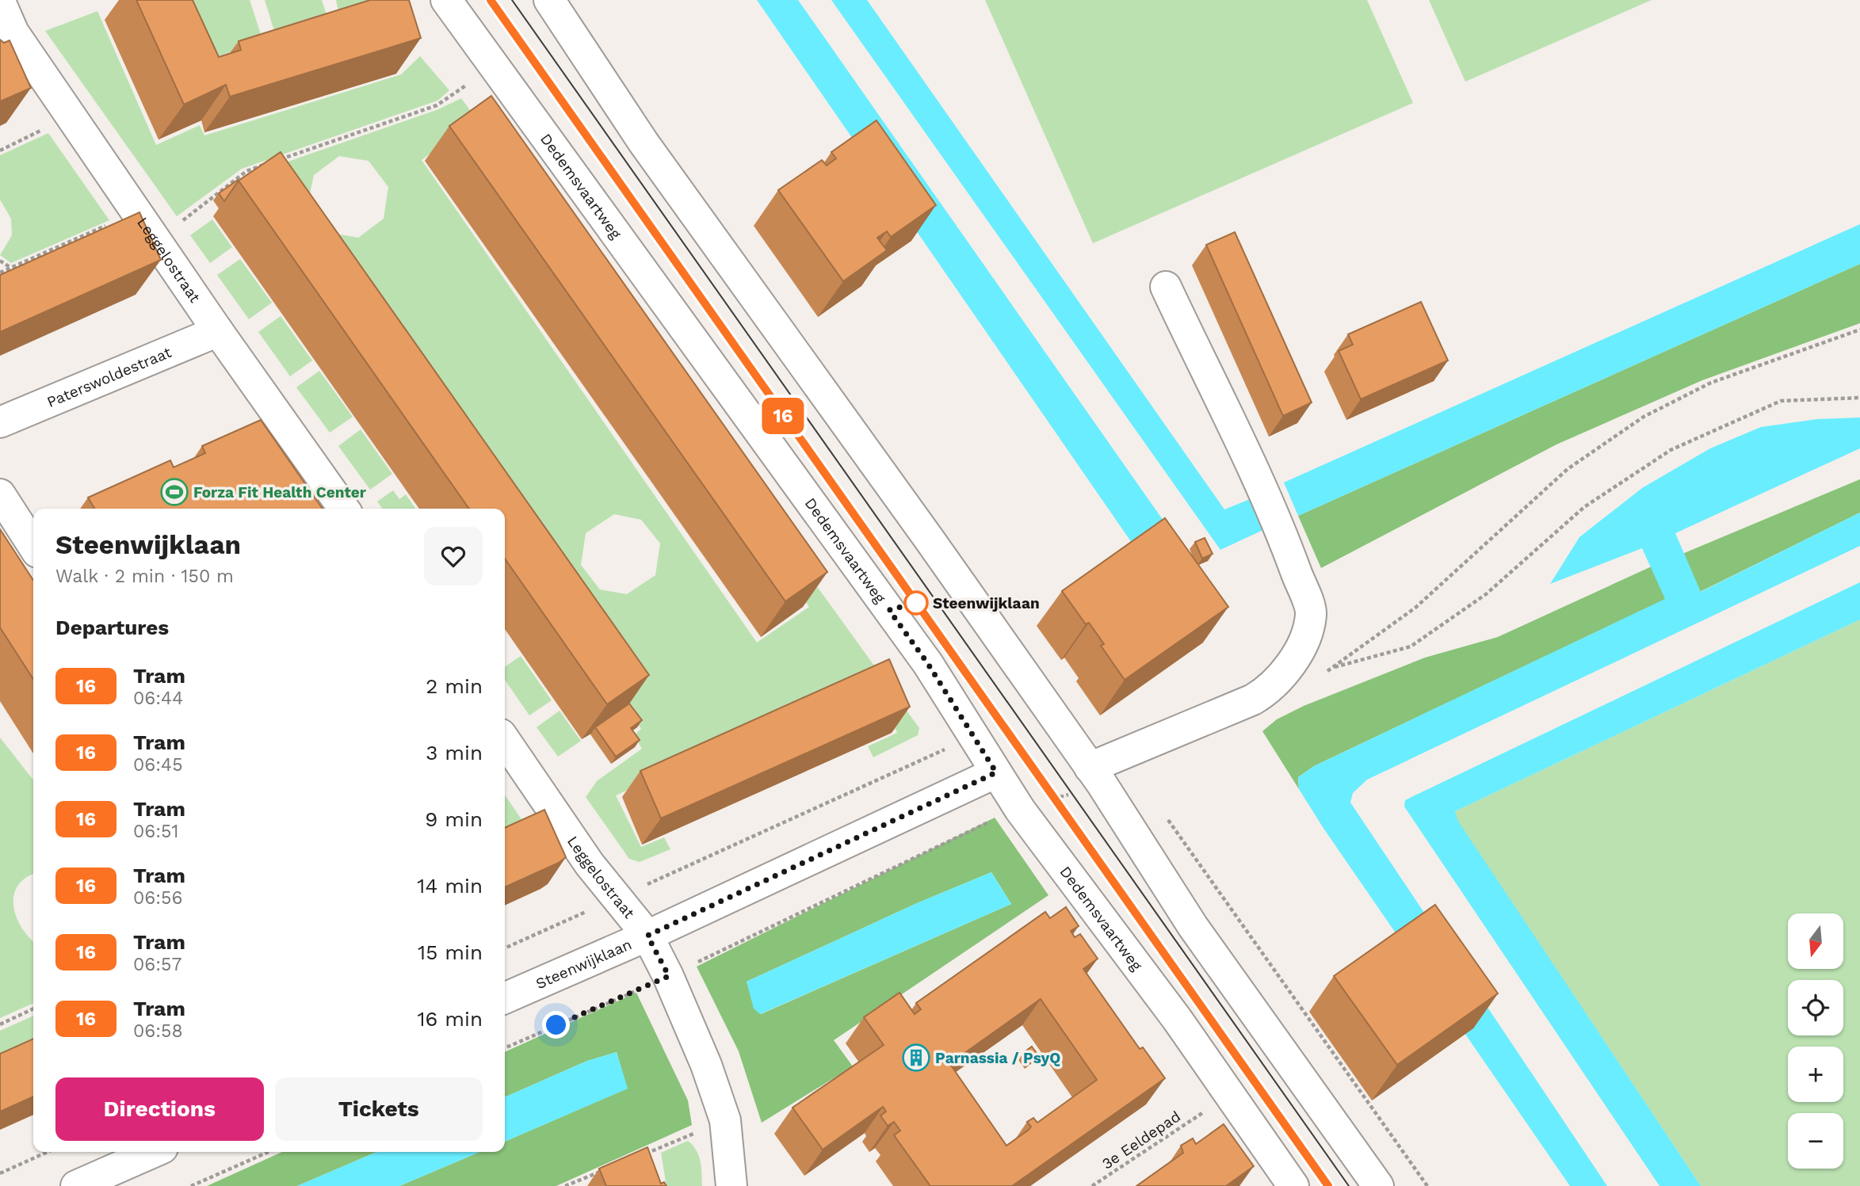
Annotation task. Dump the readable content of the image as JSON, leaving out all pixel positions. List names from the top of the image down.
{
  "streets": {
    "street": [
      "Dedemsvaartweg",
      "Leggelostraat",
      "Paterswoldestraat",
      "Steenwijklaan"
    ],
    "path": ["3e Eeldepad"]
  },
  "crossings": [
    ["Dedemsvaartweg", "Steenwijklaan"],
    ["Leggelostraat", "Paterswoldestraat"],
    ["Leggelostraat", "Steenwijklaan"]
  ],
  "places": {
    "sports": ["Forza Fit Health Center"],
    "other": ["Steenwijklaan"],
    "building": ["Parnassia / PsyQ"]
  },
  "lines": ["tram line 16"],
  "north": "bottom",
  "page": {
    "on_map": "16",
    "heading": [
      ["Steenwijklaan", "Walk · 2 min · 150 m"],
      "Departures"
    ],
    "list": [
      {
        "mark": "16",
        "name": "Tram",
        "note": "06:44",
        "value": "2 min"
      },
      {
        "mark": "16",
        "name": "Tram",
        "note": "06:45",
        "value": "3 min"
      },
      {
        "mark": "16",
        "name": "Tram",
        "note": "06:51",
        "value": "9 min"
      },
      {
        "mark": "16",
        "name": "Tram",
        "note": "06:56",
        "value": "14 min"
      },
      {
        "mark": "16",
        "name": "Tram",
        "note": "06:57",
        "value": "15 min"
      },
      {
        "mark": "16",
        "name": "Tram",
        "note": "06:58",
        "value": "16 min"
      }
    ],
    "map_buttons": ["+", "−"],
    "buttons": ["Directions", "Tickets"]
  }
}
